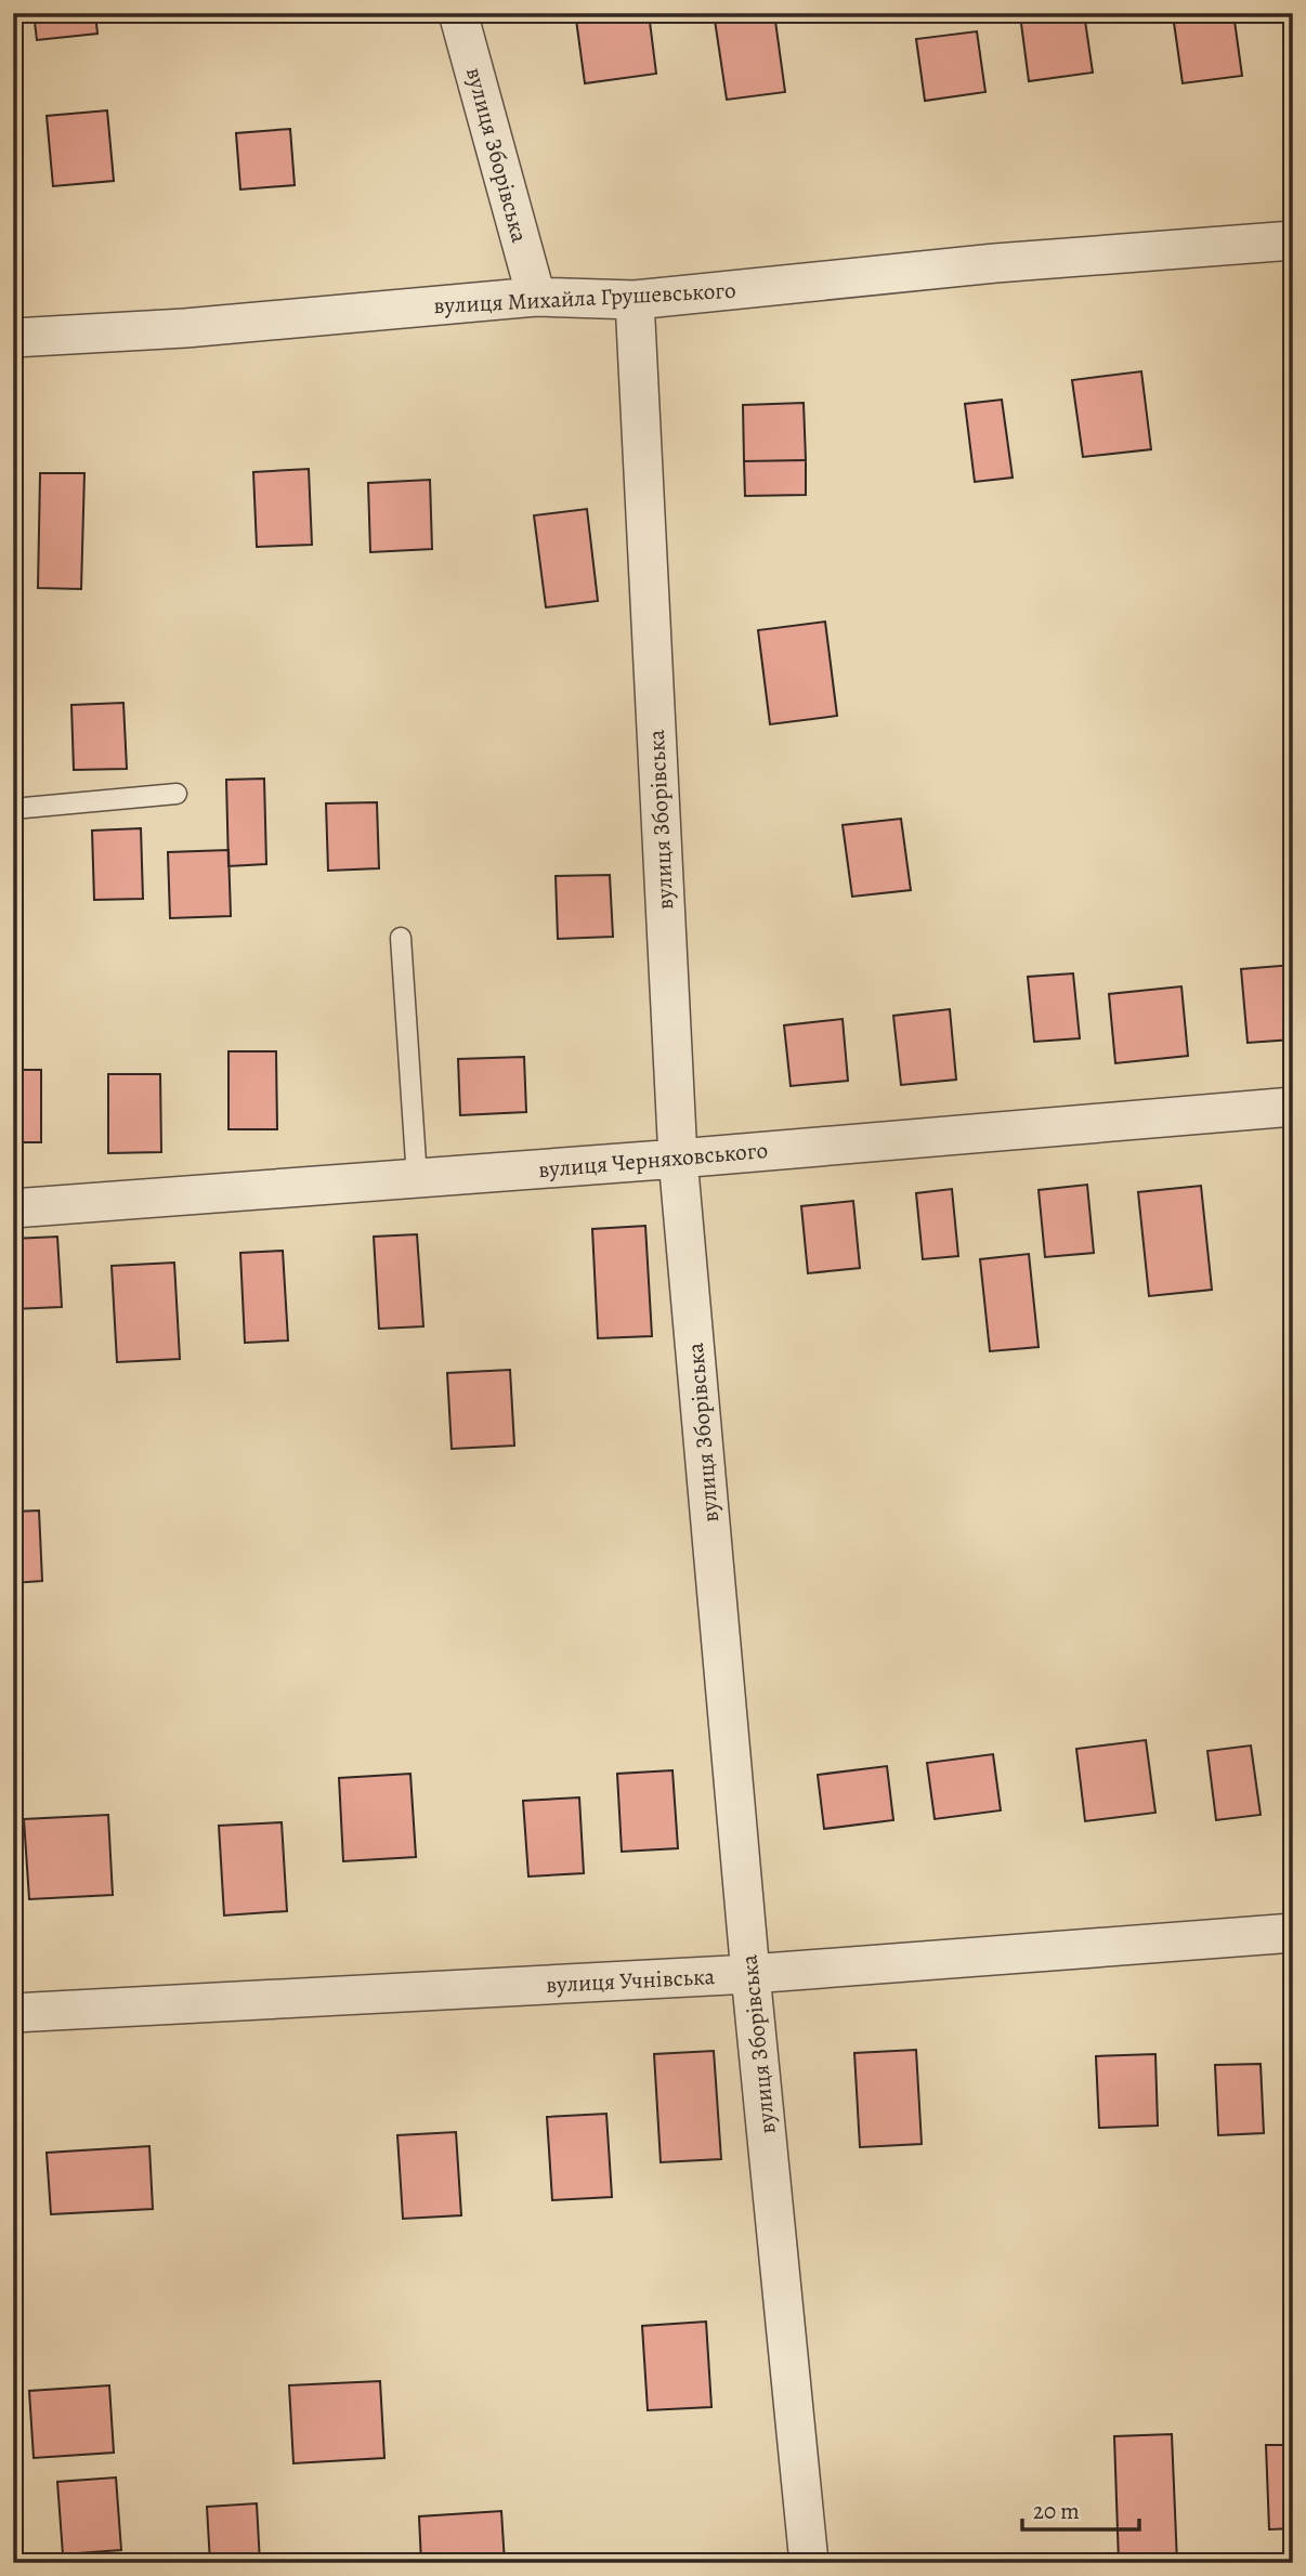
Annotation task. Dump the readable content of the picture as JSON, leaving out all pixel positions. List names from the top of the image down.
{
  "streets": {
    "street": [
      "вулиця Зборівська",
      "вулиця Михайла Грушевського",
      "вулиця Черняховського",
      "вулиця Учнівська"
    ]
  },
  "crossings": [
    ["вулиця Зборівська", "вулиця Михайла Грушевського"],
    ["вулиця Зборівська", "вулиця Черняховського"],
    ["вулиця Зборівська", "вулиця Учнівська"]
  ],
  "scale_bar": "20 m"
}
